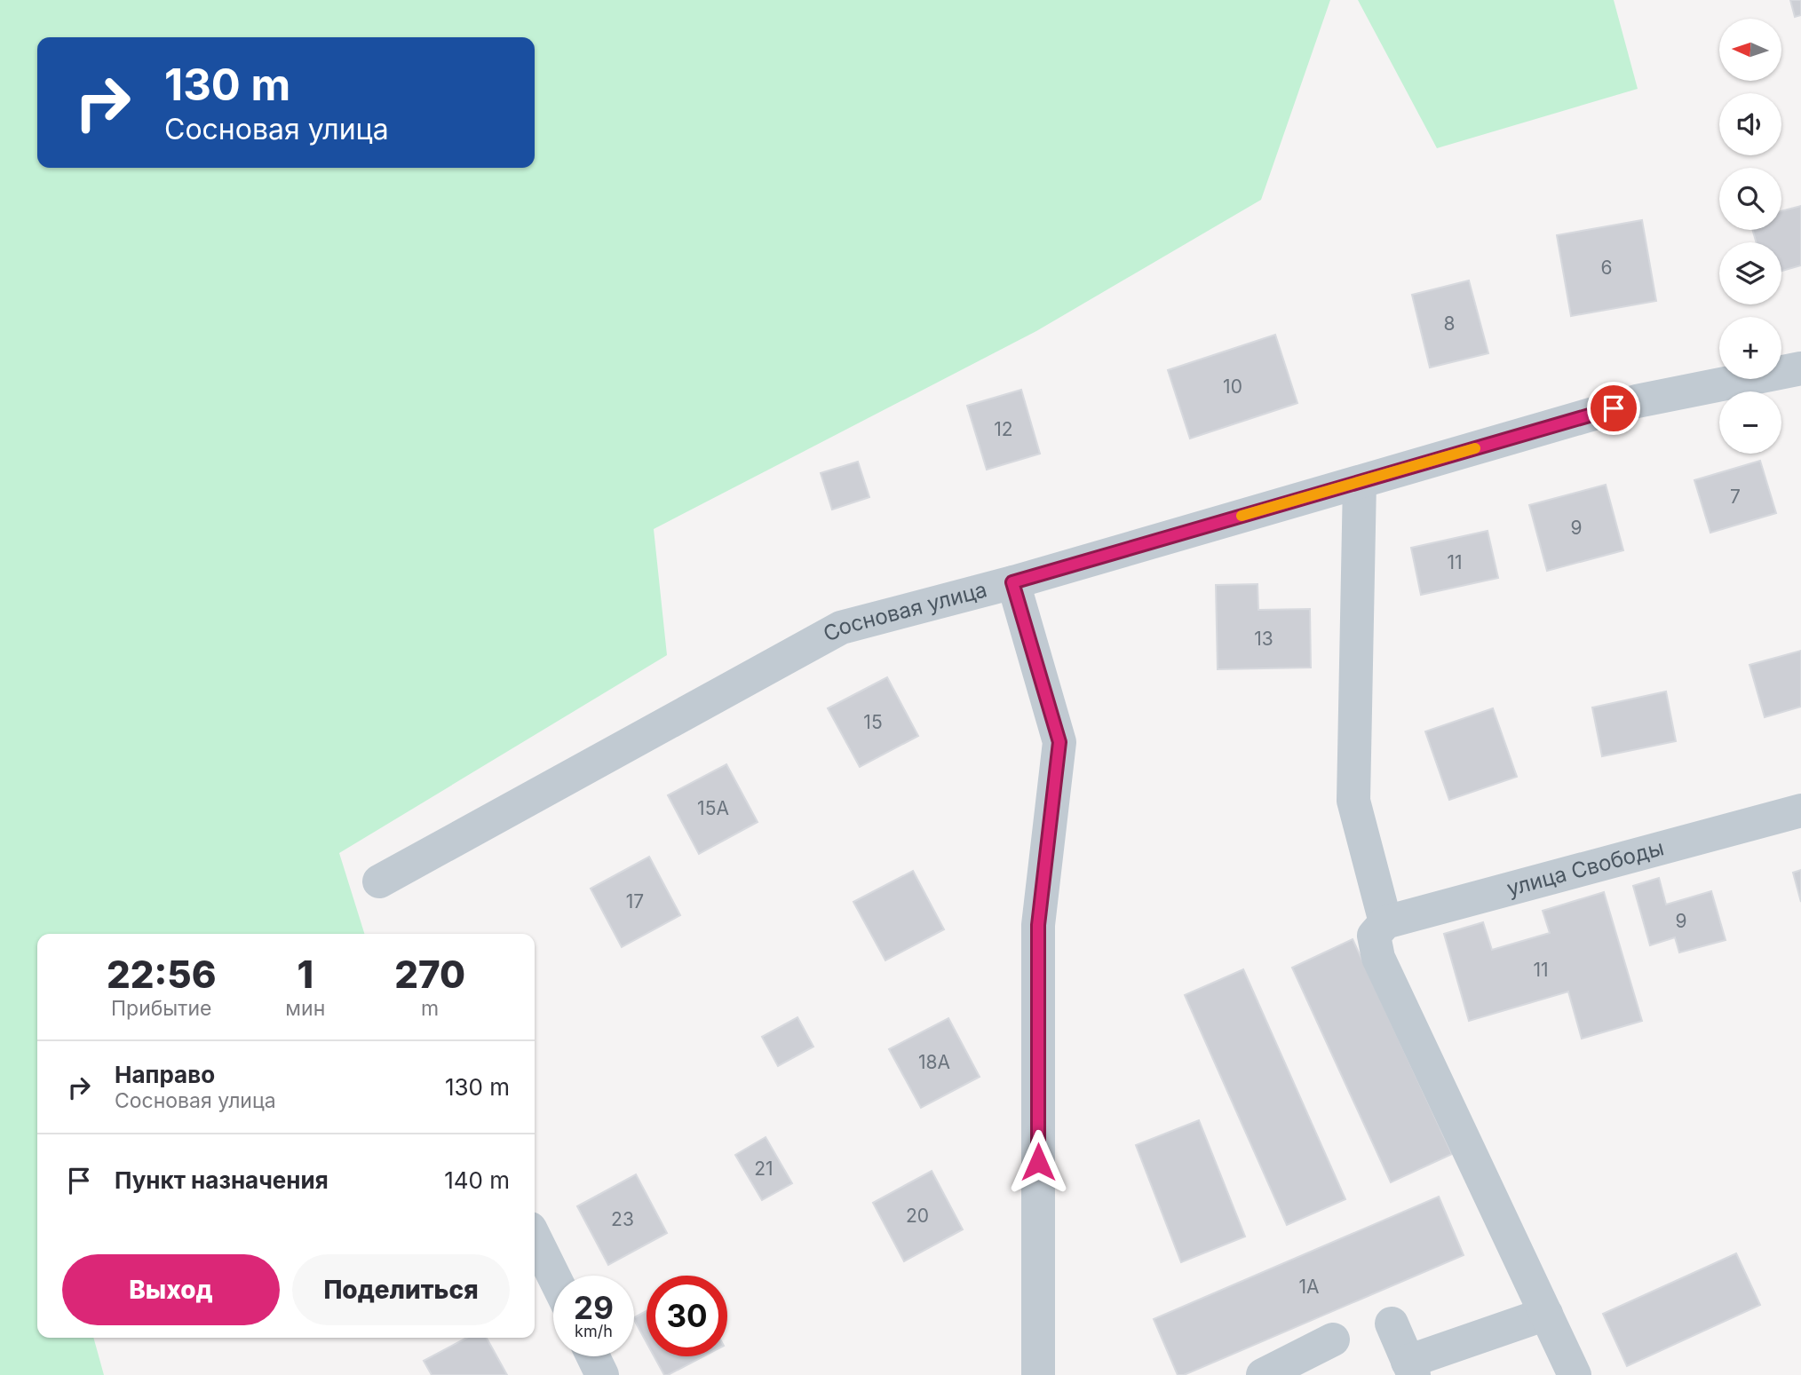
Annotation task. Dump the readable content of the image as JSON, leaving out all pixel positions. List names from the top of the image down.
{
  "streets": {
    "street": ["Сосновая улица", "улица Свободы"]
  },
  "house_numbers": [
    "6",
    "8",
    "10",
    "12",
    "7",
    "9",
    "11",
    "13",
    "15",
    "15А",
    "17",
    "9",
    "11",
    "18А",
    "21",
    "20",
    "23",
    "1А"
  ],
  "north": "left",
  "page": {
    "map_buttons": ["+", "−"],
    "turn": ["130 m", "Сосновая улица"],
    "eta": [
      "22:56",
      "Прибытие",
      "1",
      "мин",
      "270",
      "m"
    ],
    "list": [
      {
        "name": "Направо",
        "note": "Сосновая улица",
        "value": "130 m"
      },
      {
        "name": "Пункт назначения",
        "value": "140 m"
      }
    ],
    "buttons": ["Выход", "Поделиться"],
    "speed": "29 km/h",
    "limit": "30"
  }
}
